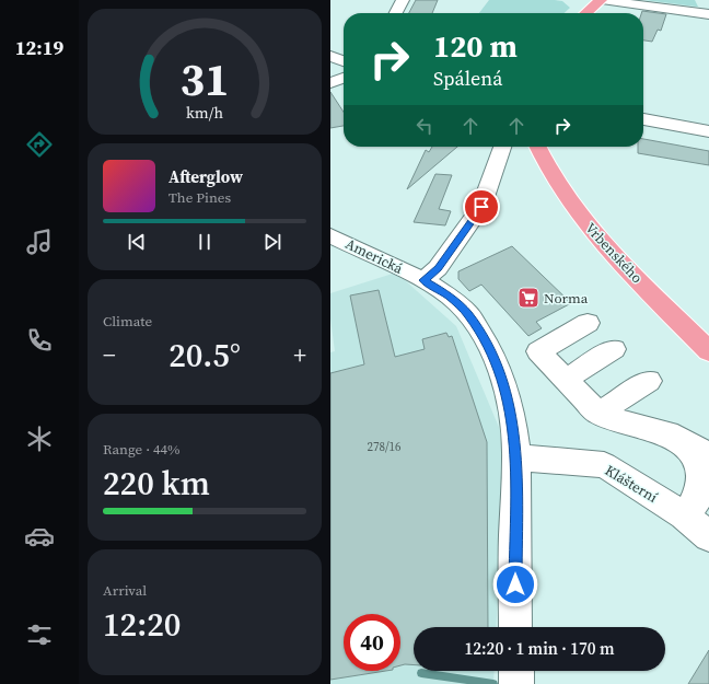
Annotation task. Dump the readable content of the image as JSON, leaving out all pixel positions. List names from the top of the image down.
{
  "streets": {
    "main road": ["Vrbenského"],
    "street": ["Americká", "Klášterní"]
  },
  "crossings": [
    ["Americká", "Klášterní"]
  ],
  "places": {
    "supermarket": ["Norma"]
  },
  "house_numbers": ["278/16"],
  "page": {
    "tabs": "12:19",
    "turn": ["120 m", "Spálená"],
    "song": ["Afterglow", "The Pines"],
    "tile": [
      "Climate",
      ["Range · 44%", "220 km"],
      ["Arrival", "12:20"]
    ],
    "heat": ["−", "20.5°", "+"],
    "limit": "40",
    "trip": "12:20 · 1 min · 170 m",
    "gauge": ["31", "km/h"]
  }
}
